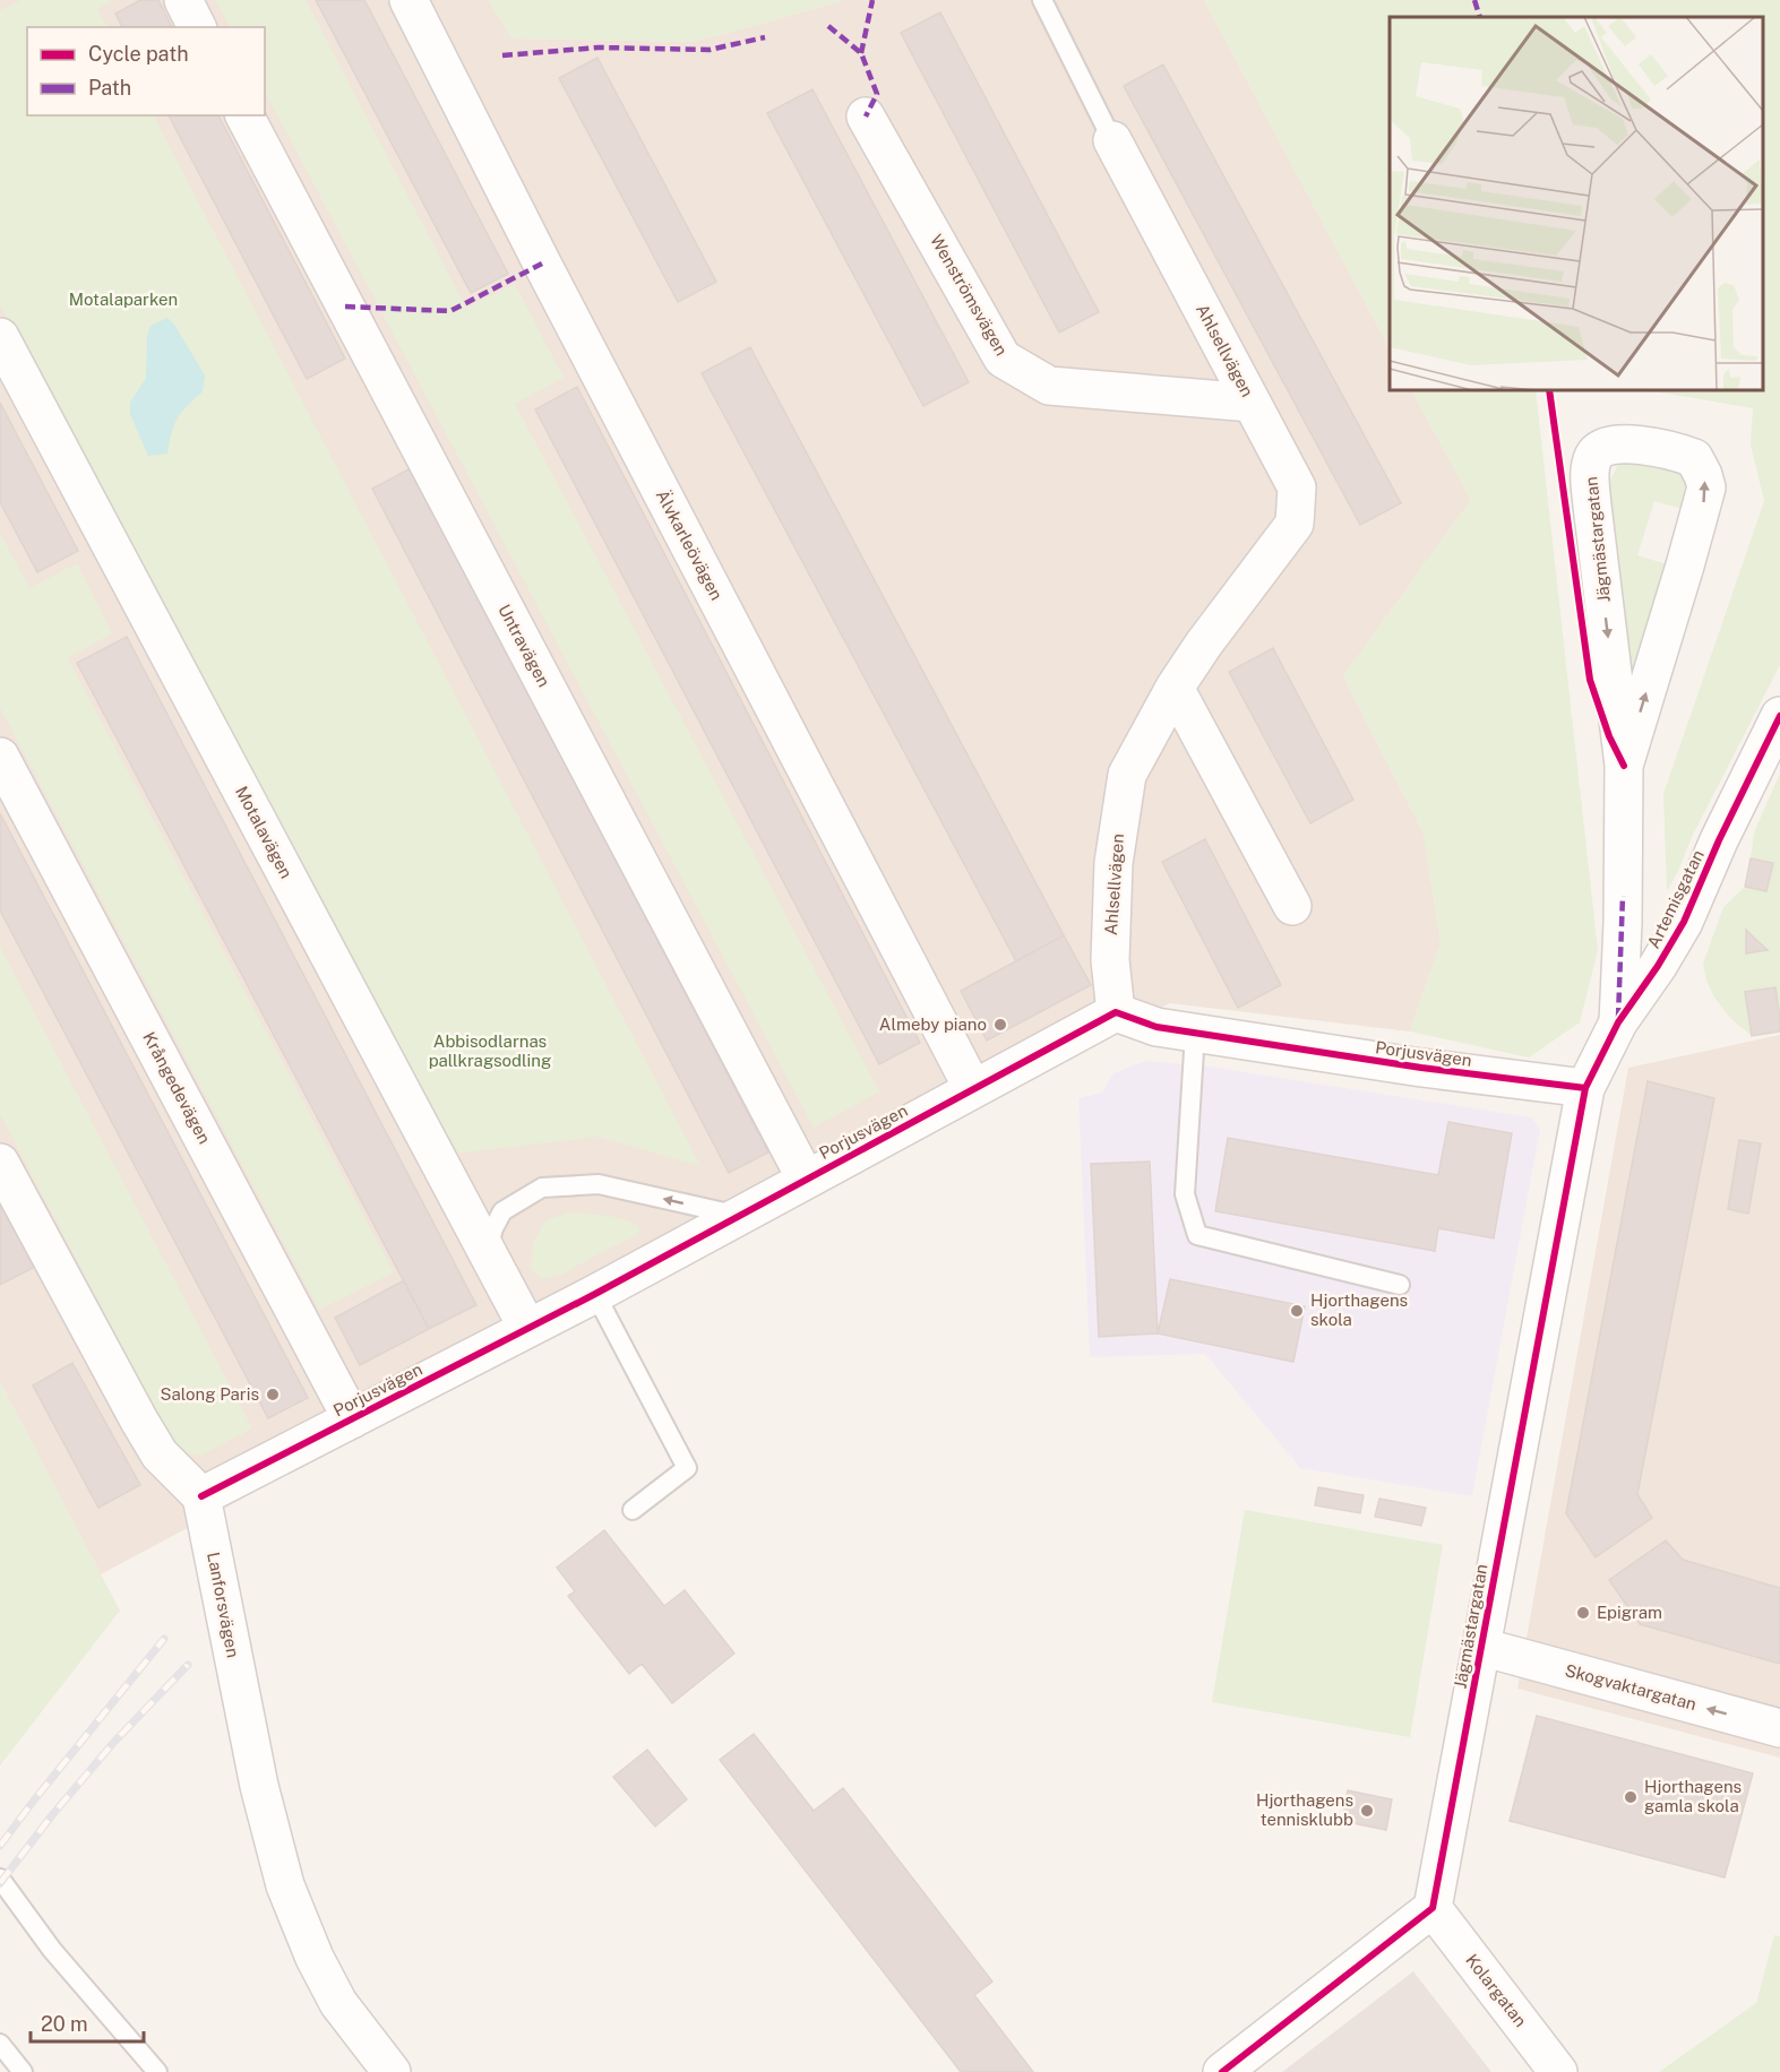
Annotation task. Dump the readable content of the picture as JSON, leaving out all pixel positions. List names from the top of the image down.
{
  "streets": {
    "street": [
      "Wenströmsvägen",
      "Ahlsellvägen",
      "Jägmästargatan",
      "Älvkarleövägen",
      "Untravägen",
      "Motalavägen",
      "Artemisgatan",
      "Porjusvägen",
      "Krångedevägen",
      "Lanforsvägen",
      "Skogvaktargatan",
      "Kolargatan"
    ]
  },
  "crossings": [
    ["Wenströmsvägen", "Ahlsellvägen"],
    ["Ahlsellvägen", "Porjusvägen"],
    ["Jägmästargatan", "Artemisgatan"],
    ["Jägmästargatan", "Porjusvägen"],
    ["Jägmästargatan", "Skogvaktargatan"],
    ["Jägmästargatan", "Kolargatan"],
    ["Älvkarleövägen", "Porjusvägen"],
    ["Untravägen", "Porjusvägen"],
    ["Motalavägen", "Porjusvägen"],
    ["Artemisgatan", "Porjusvägen"],
    ["Porjusvägen", "Krångedevägen"],
    ["Porjusvägen", "Lanforsvägen"]
  ],
  "one_way": ["Skogvaktargatan"],
  "parks": ["Motalaparken", "Abbisodlarnas pallkragsodling"],
  "places": [
    "Almeby piano",
    "Hjorthagens skola",
    "Salong Paris",
    "Epigram",
    "Hjorthagens gamla skola",
    "Hjorthagens tennisklubb"
  ],
  "legend": ["Cycle path", "Path"],
  "scale_bar": "20 m"
}
